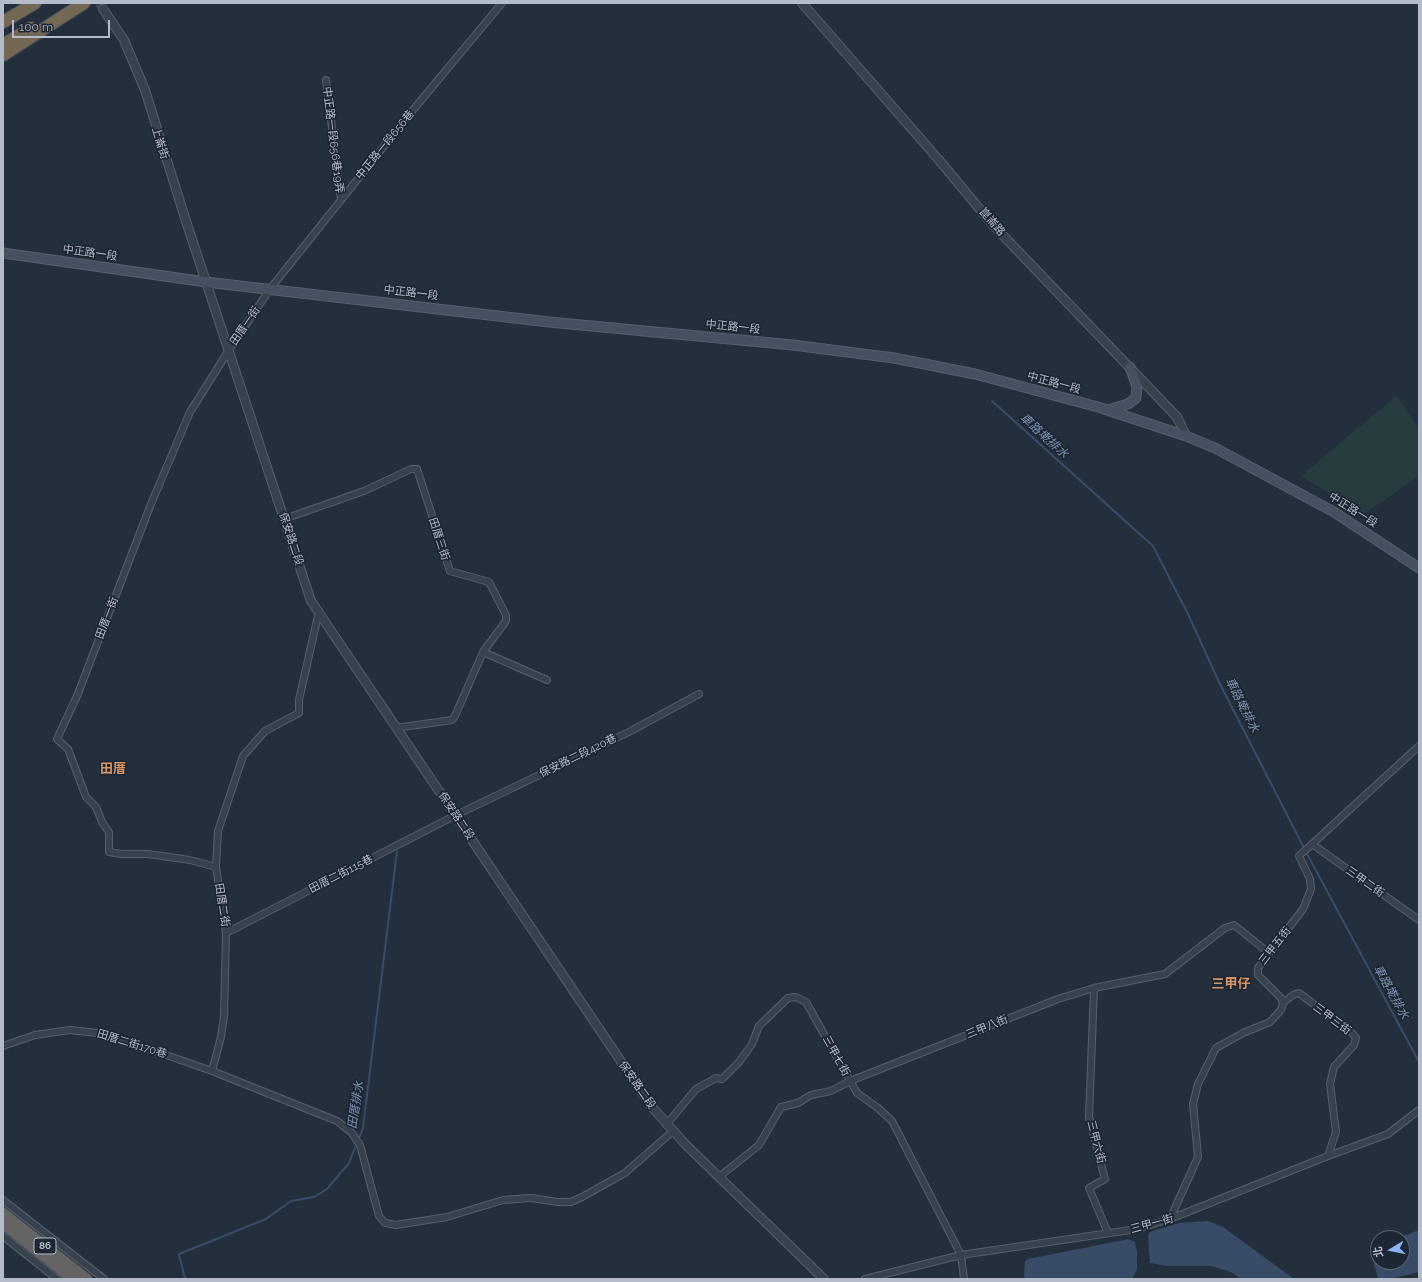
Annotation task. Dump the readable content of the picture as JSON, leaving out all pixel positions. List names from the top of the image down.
{
  "streets": {
    "highway": ["86"],
    "main road": ["中正路一段"],
    "street": [
      "中正路一段656巷19弄",
      "上崙街",
      "中正路一段656巷",
      "崑崙路",
      "田厝一街",
      "保安路二段",
      "田厝三街",
      "保安路二段420巷",
      "田厝二街115巷",
      "三甲二街",
      "田厝二街",
      "三甲五街",
      "三甲三街",
      "三甲八街",
      "田厝二街170巷",
      "三甲七街",
      "三甲六街",
      "三甲一街"
    ]
  },
  "crossings": [
    ["中正路一段656巷19弄", "中正路一段656巷"],
    ["上崙街", "中正路一段"],
    ["上崙街", "保安路二段"],
    ["中正路一段656巷", "中正路一段"],
    ["中正路一段656巷", "田厝一街"],
    ["崑崙路", "中正路一段"],
    ["中正路一段", "田厝一街"],
    ["中正路一段", "保安路二段"],
    ["田厝一街", "保安路二段"],
    ["田厝一街", "田厝二街"],
    ["保安路二段", "田厝三街"],
    ["保安路二段", "保安路二段420巷"],
    ["保安路二段", "田厝二街115巷"],
    ["保安路二段", "田厝二街"],
    ["保安路二段", "三甲八街"],
    ["保安路二段", "三甲七街"],
    ["保安路二段420巷", "田厝二街115巷"],
    ["田厝二街115巷", "田厝二街"],
    ["三甲二街", "三甲五街"],
    ["田厝二街", "田厝二街170巷"],
    ["三甲五街", "三甲三街"],
    ["三甲五街", "三甲八街"],
    ["三甲三街", "三甲一街"],
    ["三甲八街", "三甲七街"],
    ["三甲八街", "三甲六街"],
    ["三甲七街", "三甲一街"],
    ["三甲六街", "三甲一街"]
  ],
  "districts": ["田厝", "三甲仔"],
  "water": ["車路墘排水", "田厝排水"],
  "scale_bar": "100 m",
  "north": "left"
}
